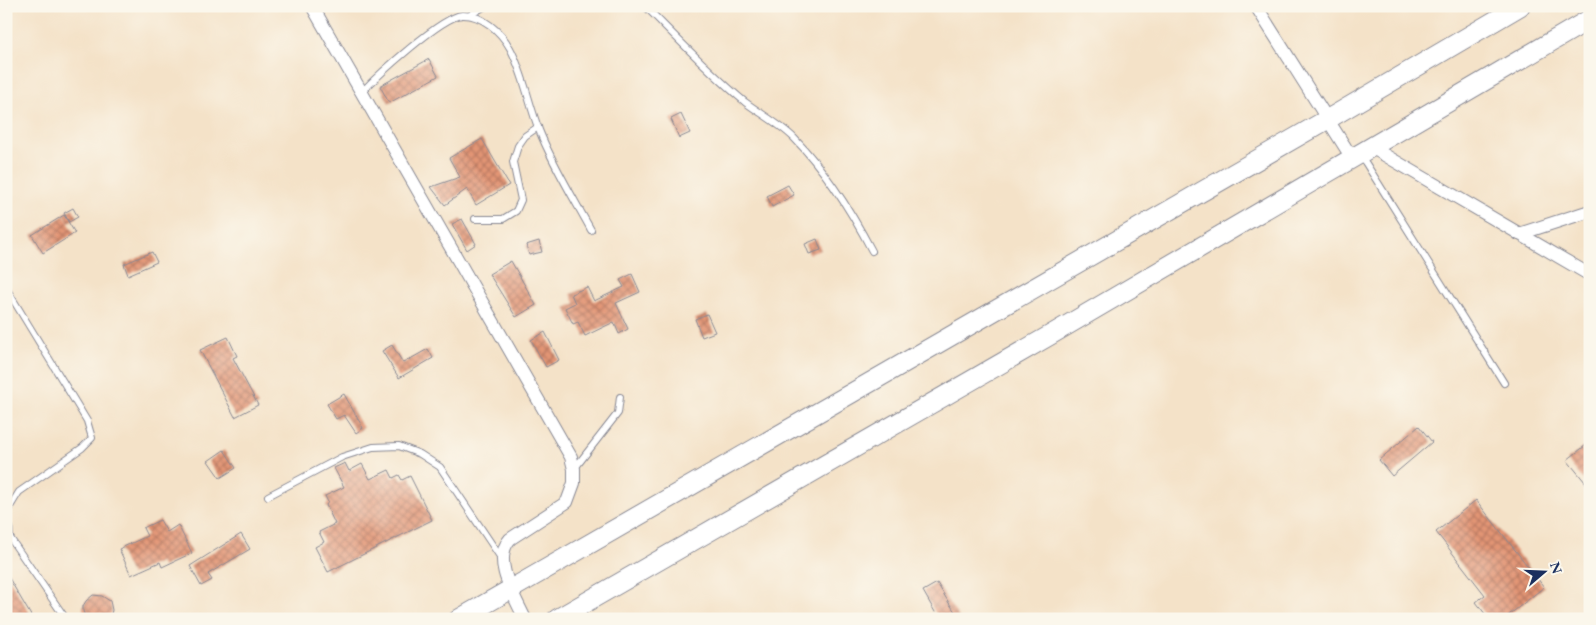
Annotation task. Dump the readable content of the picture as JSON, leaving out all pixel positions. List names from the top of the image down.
{
  "north": "right"
}
